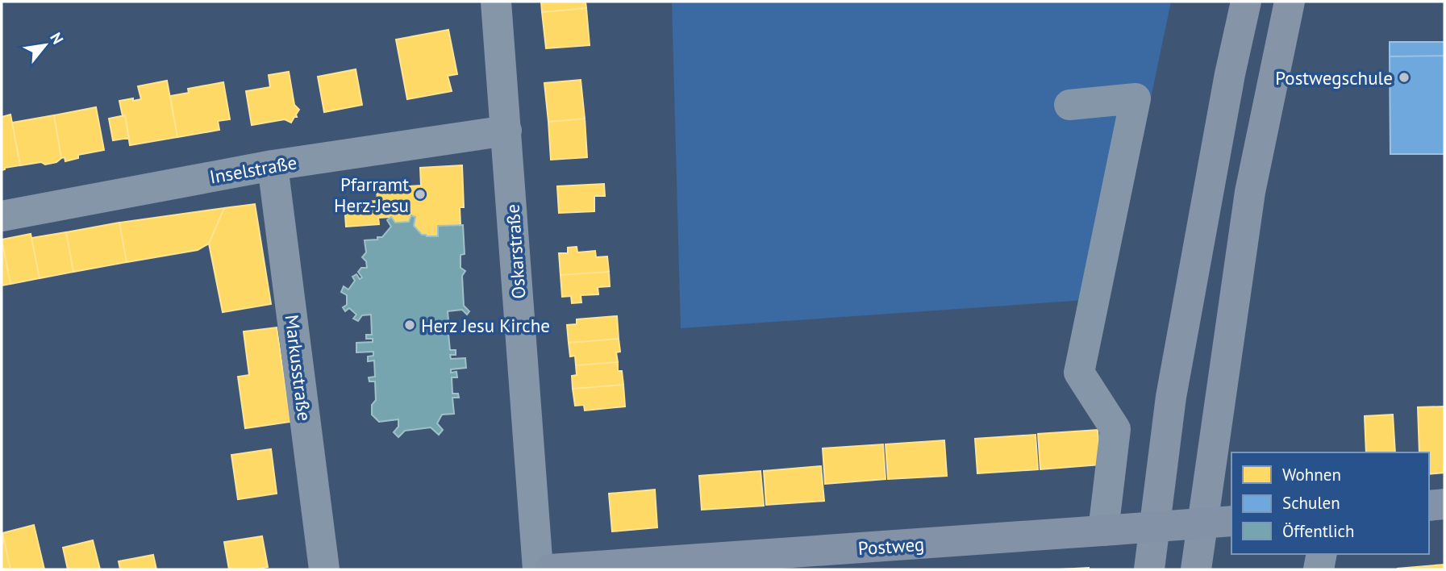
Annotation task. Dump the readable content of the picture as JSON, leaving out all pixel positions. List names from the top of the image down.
{
  "streets": {
    "main road": ["Postweg"],
    "street": ["Inselstraße", "Oskarstraße", "Markusstraße"]
  },
  "crossings": [
    ["Inselstraße", "Oskarstraße"],
    ["Inselstraße", "Markusstraße"]
  ],
  "places": ["Postwegschule", "Pfarramt Herz-Jesu", "Herz Jesu Kirche"],
  "legend": ["Wohnen", "Schulen", "Öffentlich"],
  "north": "top right"
}
